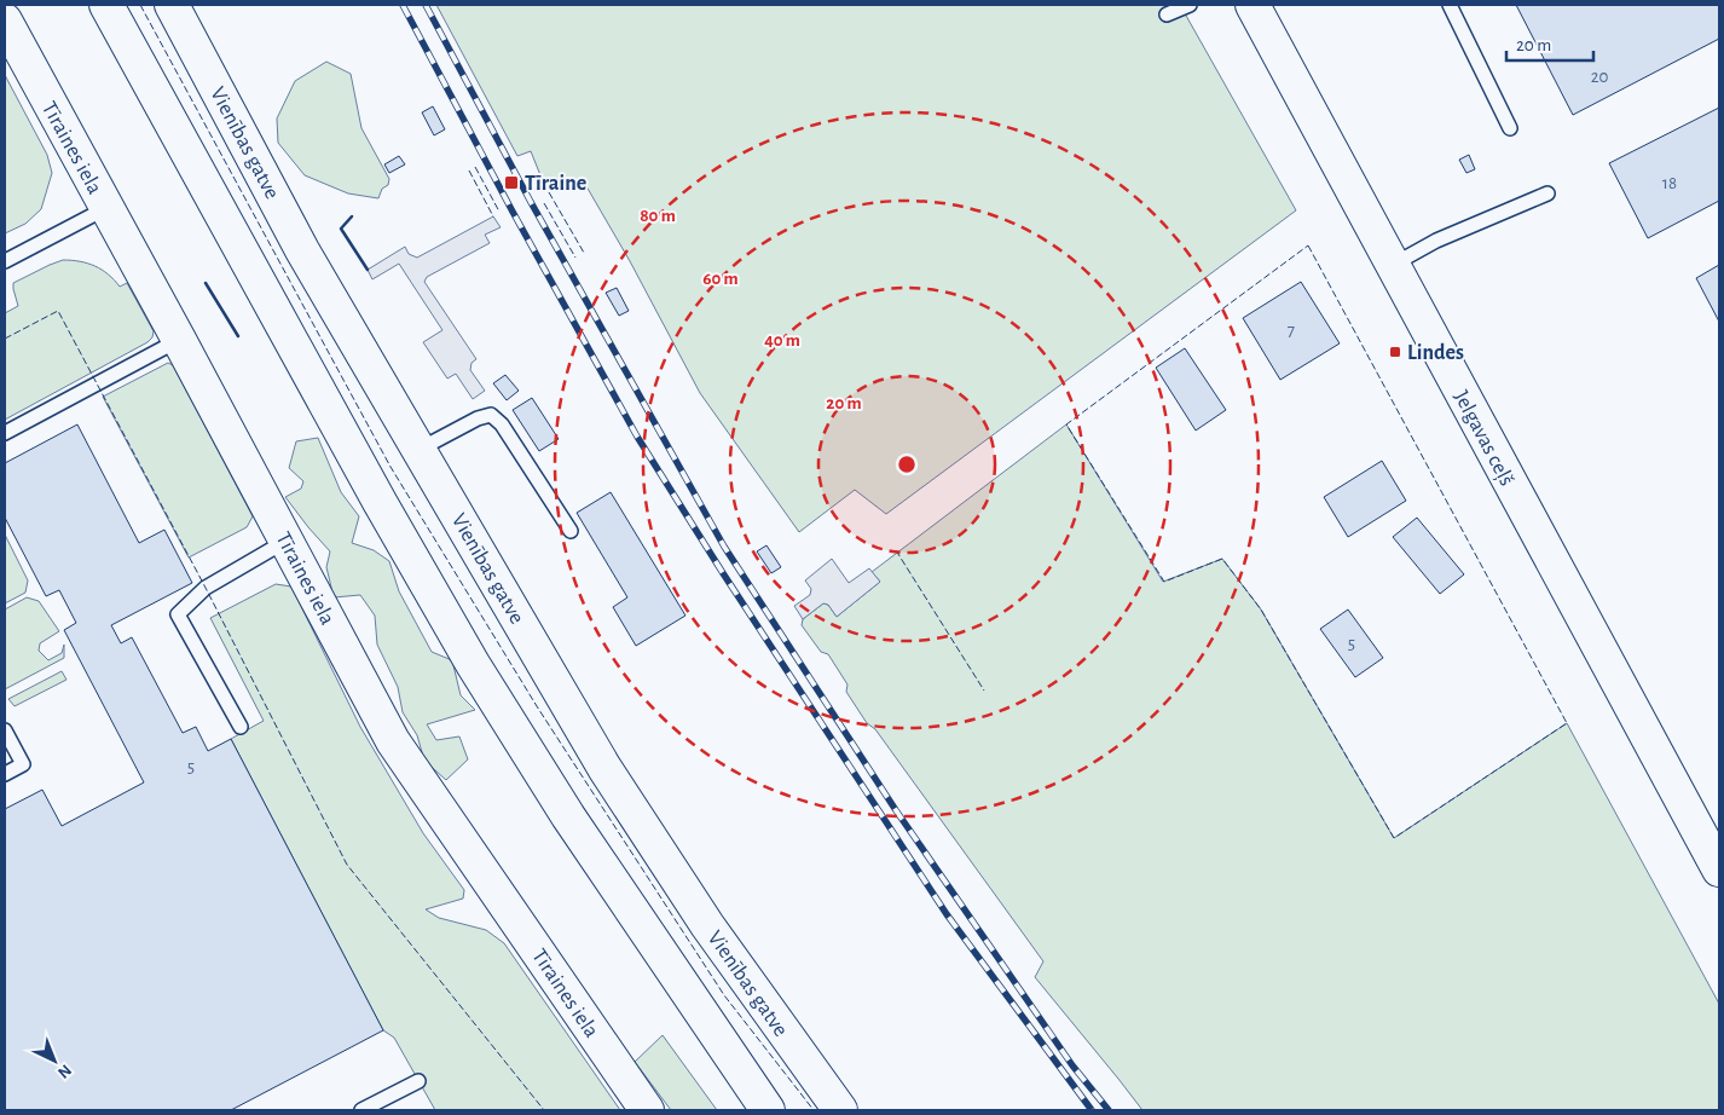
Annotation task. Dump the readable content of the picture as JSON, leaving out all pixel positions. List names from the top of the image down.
{
  "streets": {
    "main road": ["Vienības gatve", "Tīraines iela", "Jelgavas ceļš"]
  },
  "places": {
    "transit": ["Tīraine", "Lindes"]
  },
  "house_numbers": [
    "20",
    "18",
    "7",
    "5",
    "5"
  ],
  "scale_bar": "20 m",
  "north": "bottom right",
  "rings": [
    "80 m",
    "60 m",
    "40 m",
    "20 m"
  ]
}
